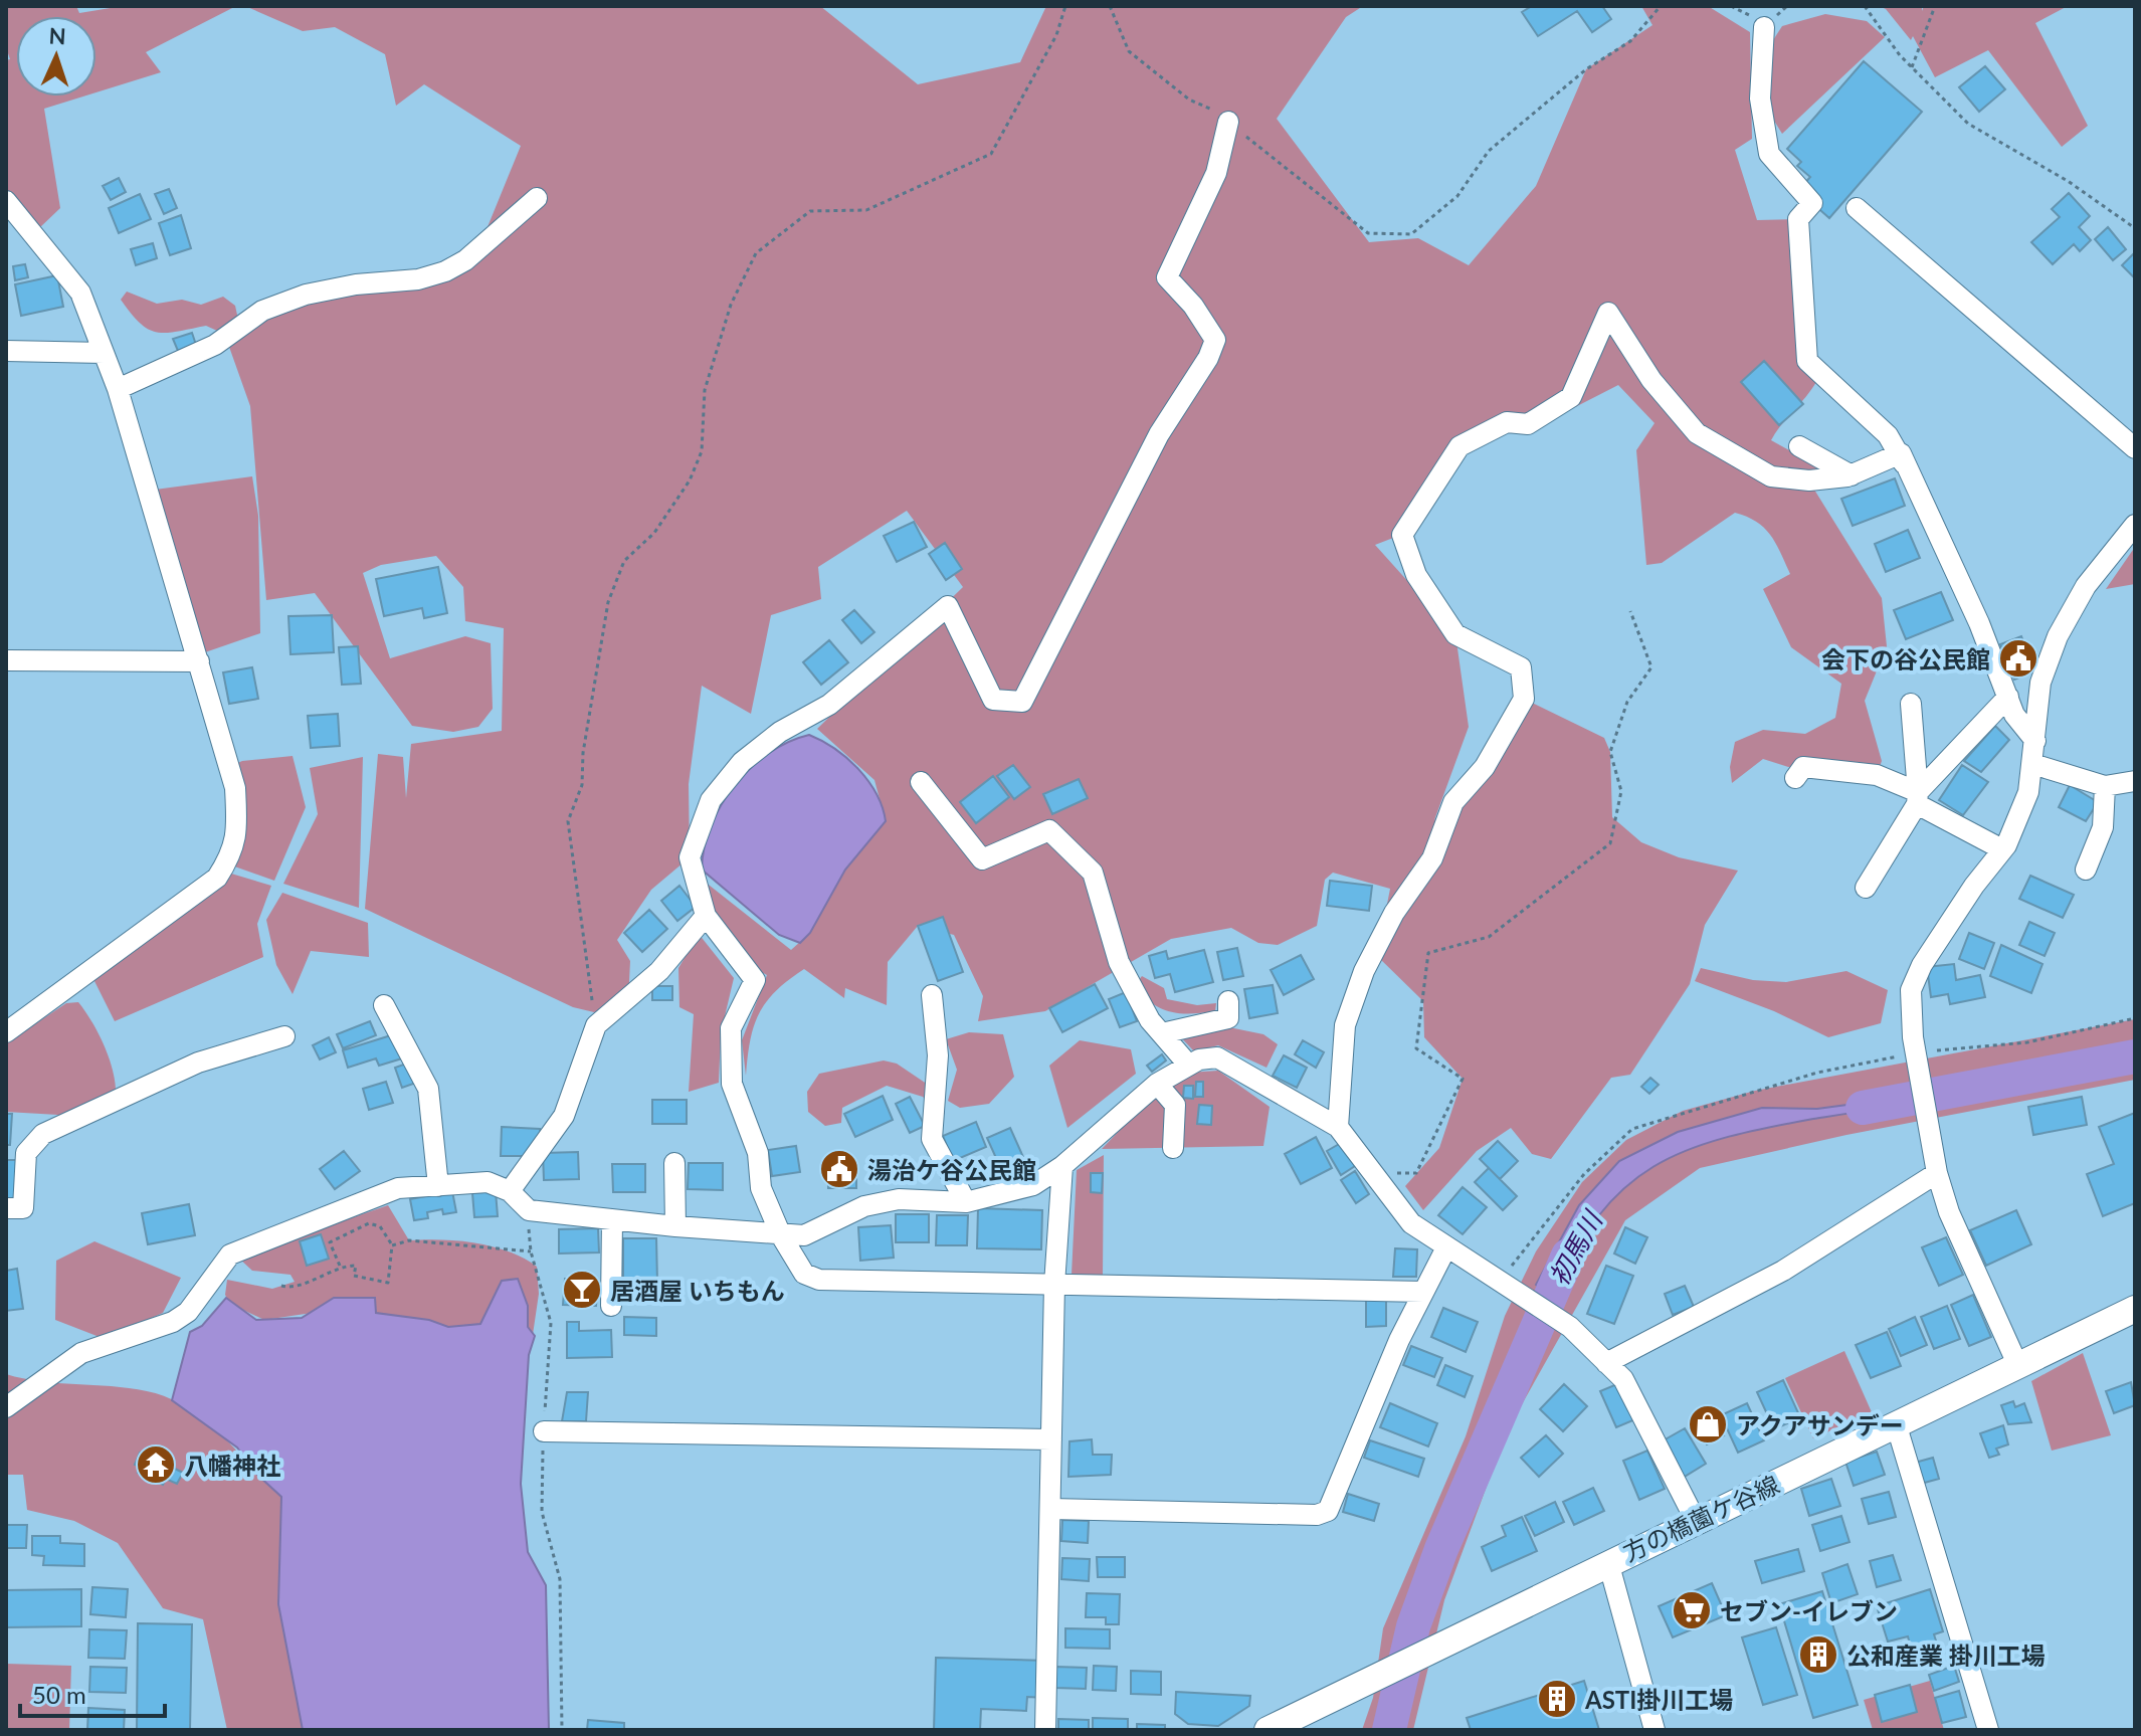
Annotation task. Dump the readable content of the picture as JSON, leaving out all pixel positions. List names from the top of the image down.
{
  "streets": {
    "main road": ["方の橋薗ケ谷線"]
  },
  "water": ["初馬川"],
  "places": {
    "public building": ["会下の谷公民館", "湯治ケ谷公民館"],
    "bar": ["居酒屋 いちもん"],
    "shop": ["アクアサンデー"],
    "temple": ["八幡神社"],
    "supermarket": ["セブン-イレブン"],
    "building": ["公和産業 掛川工場", "ASTI掛川工場"]
  },
  "scale_bar": "50 m",
  "north": "top"
}
